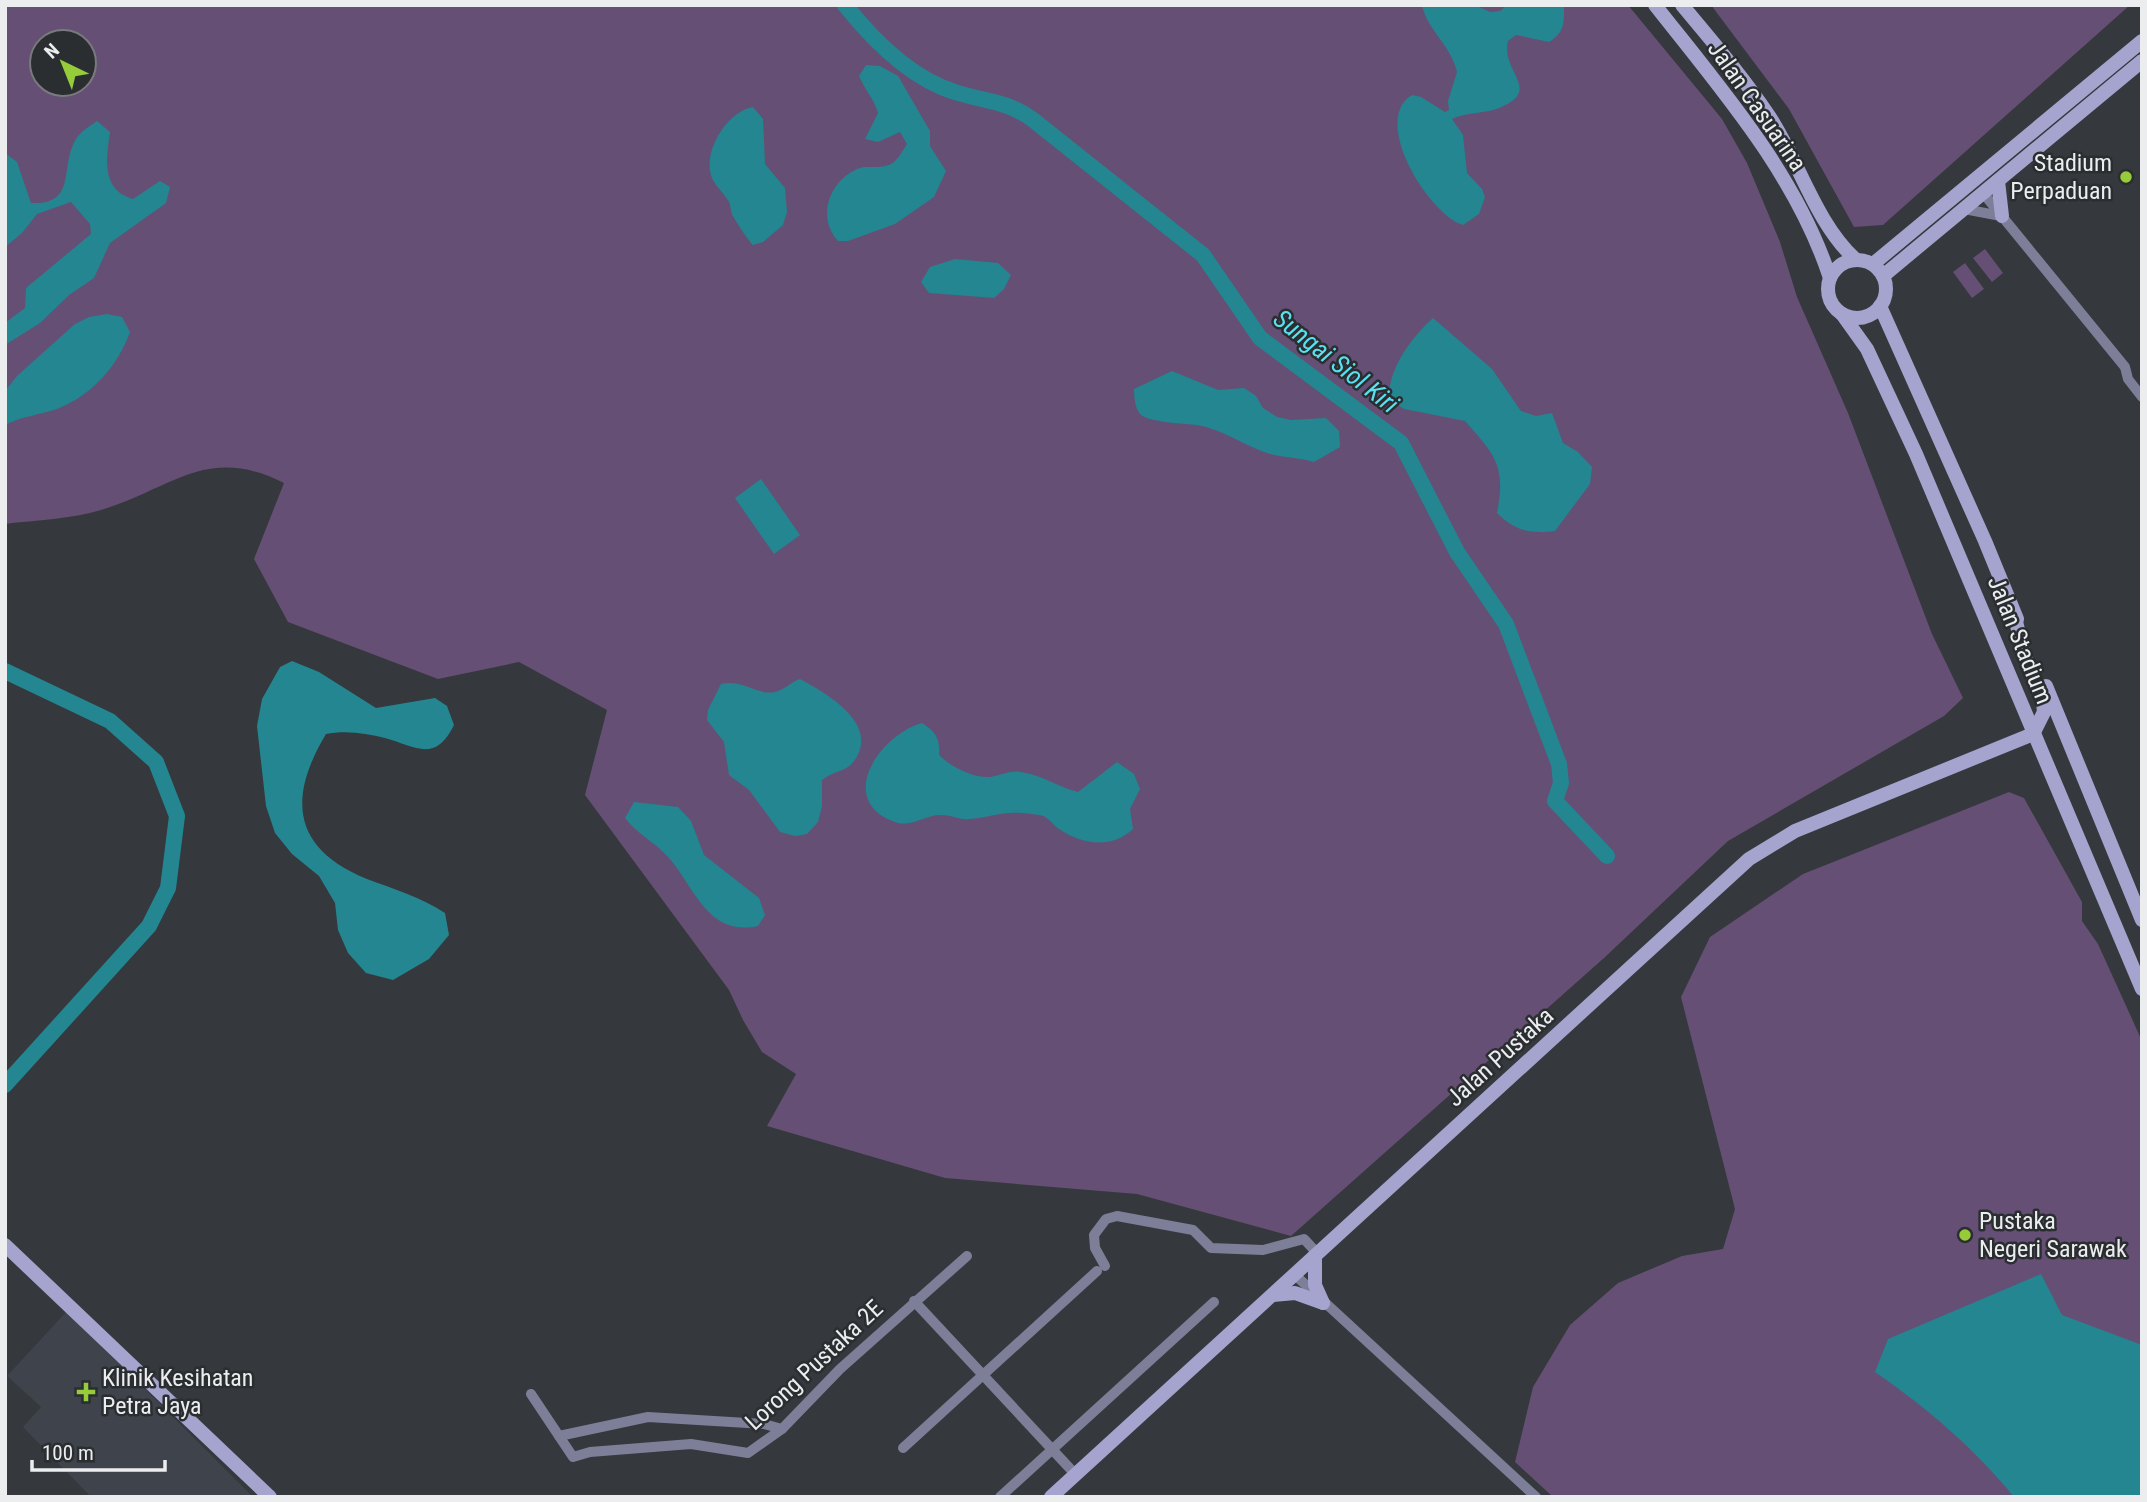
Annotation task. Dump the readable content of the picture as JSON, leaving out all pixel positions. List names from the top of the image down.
{
  "streets": {
    "street": [
      "Jalan Casuarina",
      "Jalan Stadium",
      "Jalan Pustaka",
      "Lorong Pustaka 2E"
    ]
  },
  "crossings": [
    ["Jalan Casuarina", "Jalan Stadium"],
    ["Jalan Stadium", "Jalan Pustaka"]
  ],
  "water": ["Sungai Siol Kiri"],
  "places": {
    "other": ["Stadium Perpaduan", "Pustaka Negeri Sarawak"],
    "health": ["Klinik Kesihatan Petra Jaya"]
  },
  "scale_bar": "100 m",
  "north": "top left"
}
